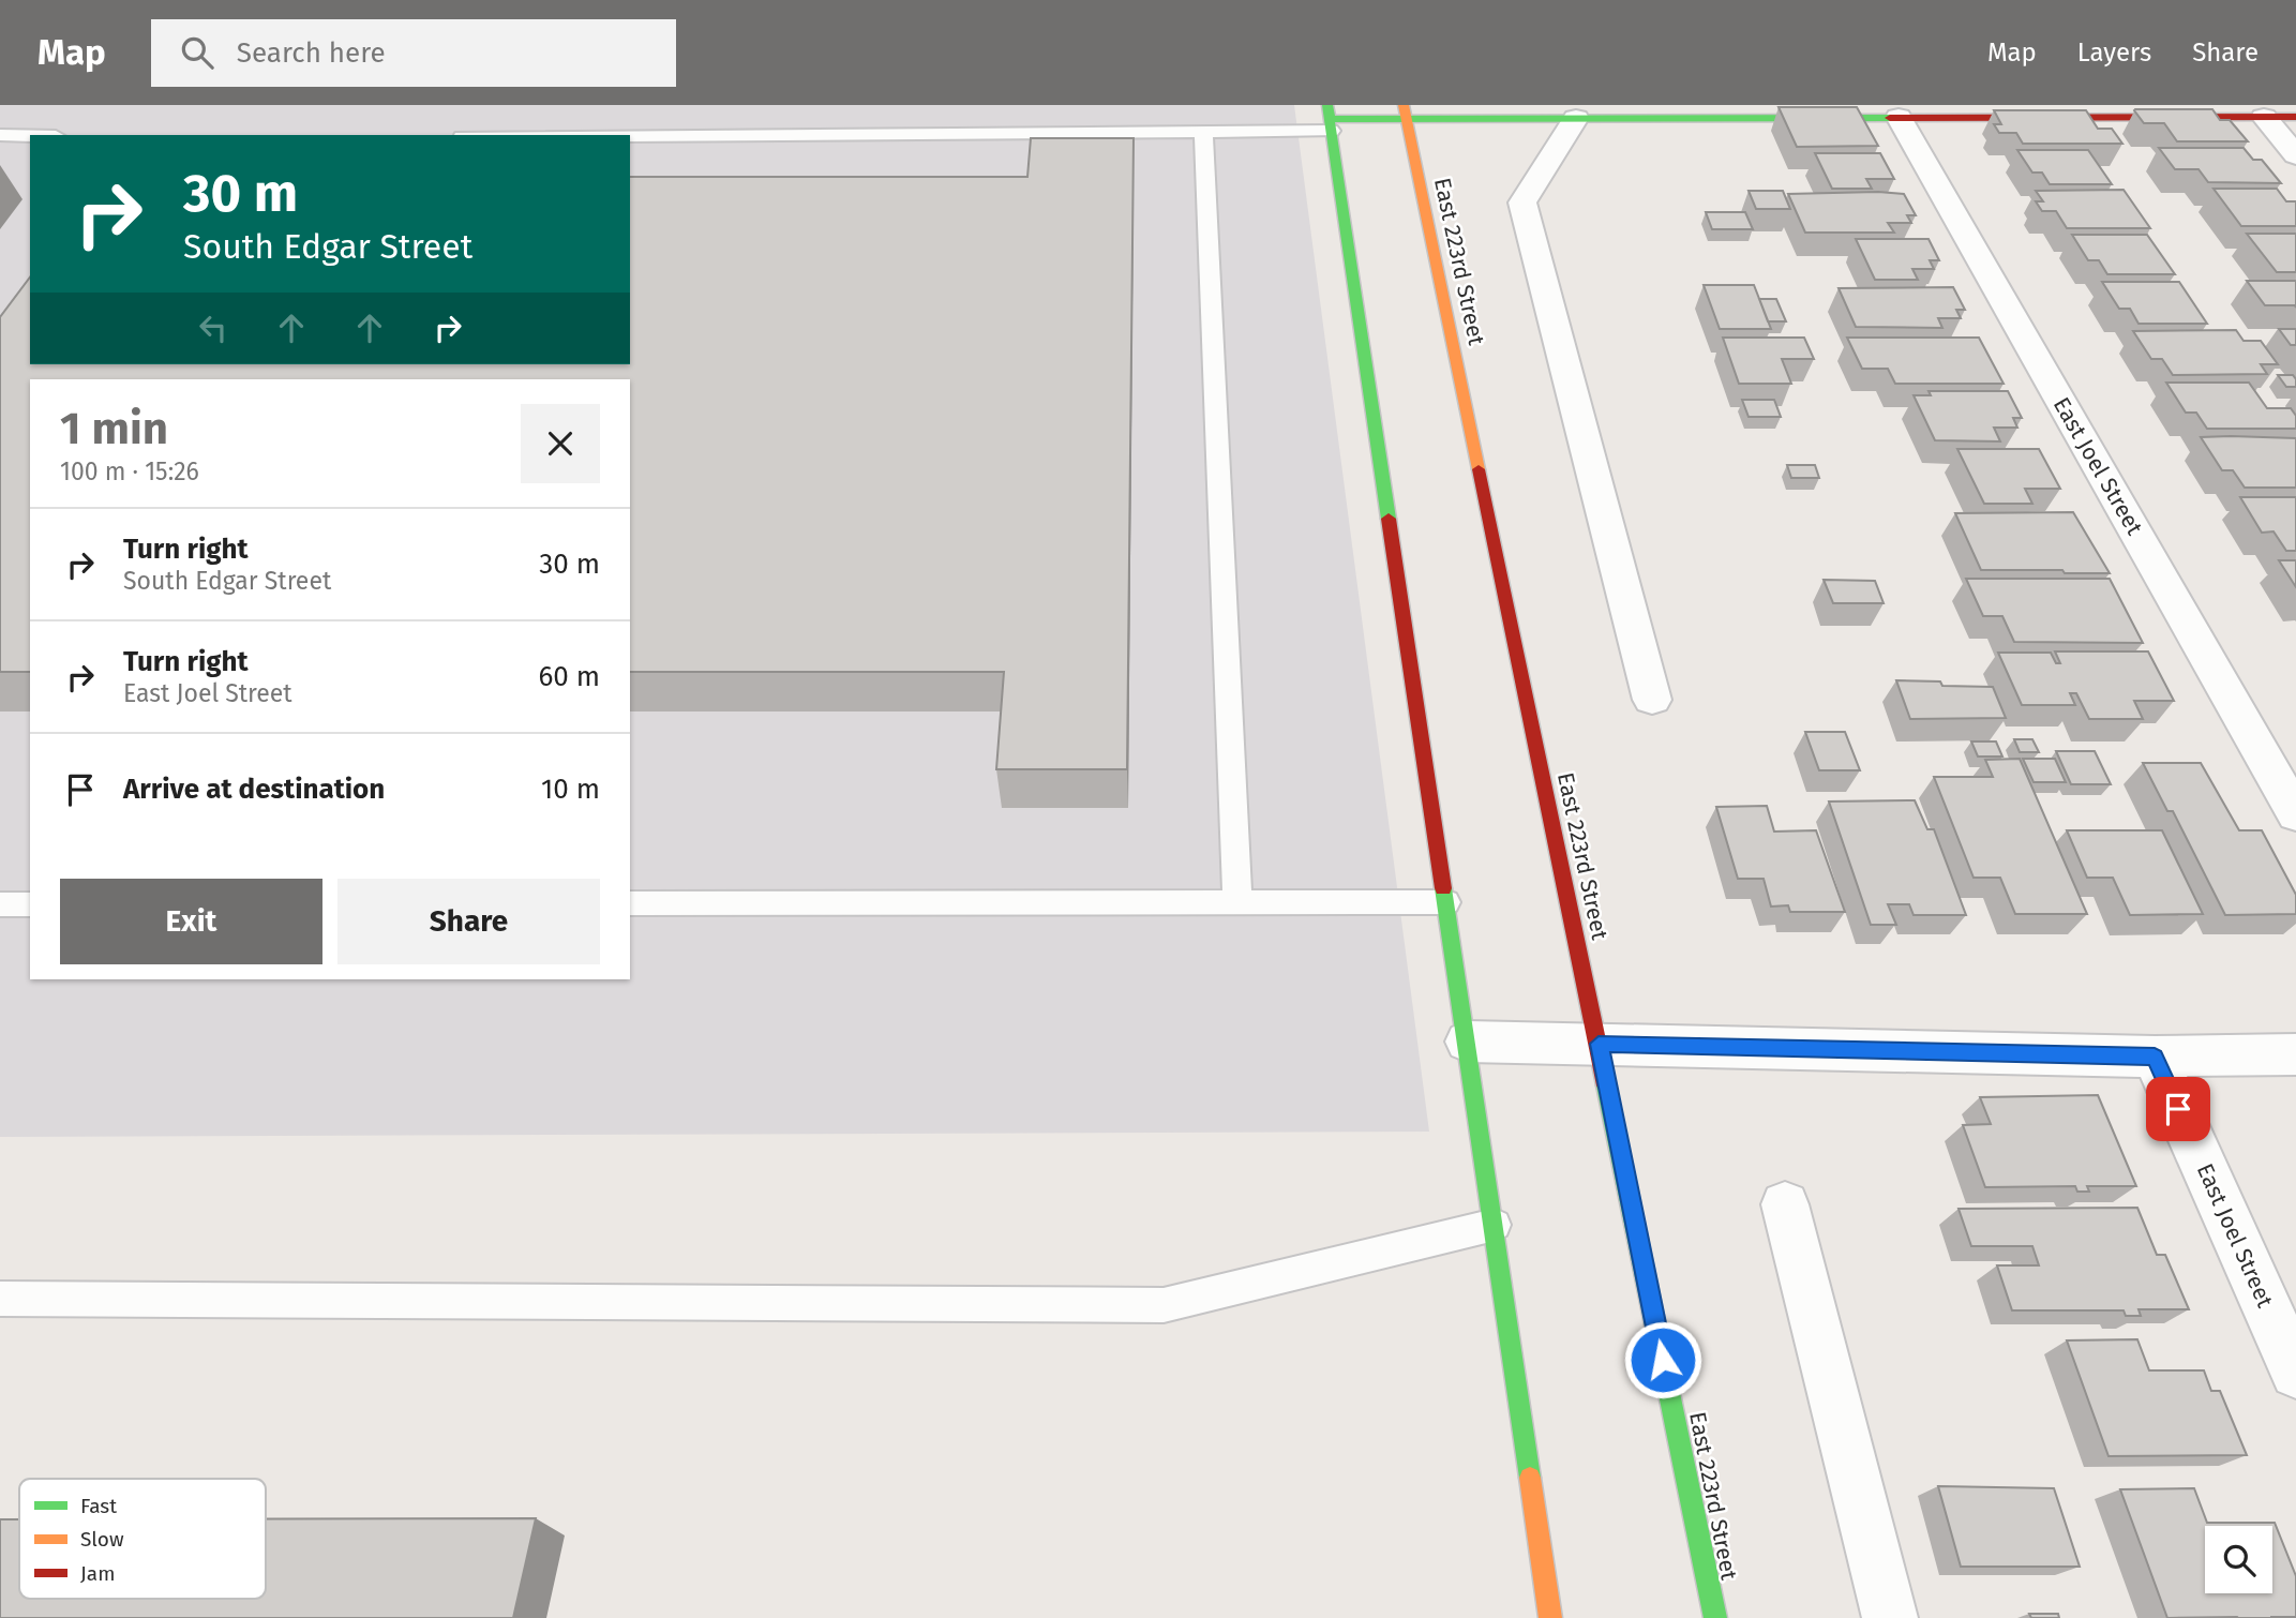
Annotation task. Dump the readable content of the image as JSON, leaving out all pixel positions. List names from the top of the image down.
{
  "streets": {
    "main road": ["East 223rd Street"],
    "street": ["East Joel Street"]
  },
  "legend": ["Fast", "Slow", "Jam"],
  "page": {
    "header": "Map",
    "search": "Search here",
    "nav": ["Map", "Layers", "Share"],
    "turn": ["30 m", "South Edgar Street"],
    "heading": ["1 min", "100 m · 15:26"],
    "list": [
      {
        "name": "Turn right",
        "note": "South Edgar Street",
        "value": "30 m"
      },
      {
        "name": "Turn right",
        "note": "East Joel Street",
        "value": "60 m"
      },
      {
        "name": "Arrive at destination",
        "value": "10 m"
      }
    ],
    "buttons": ["Exit", "Share"]
  }
}
